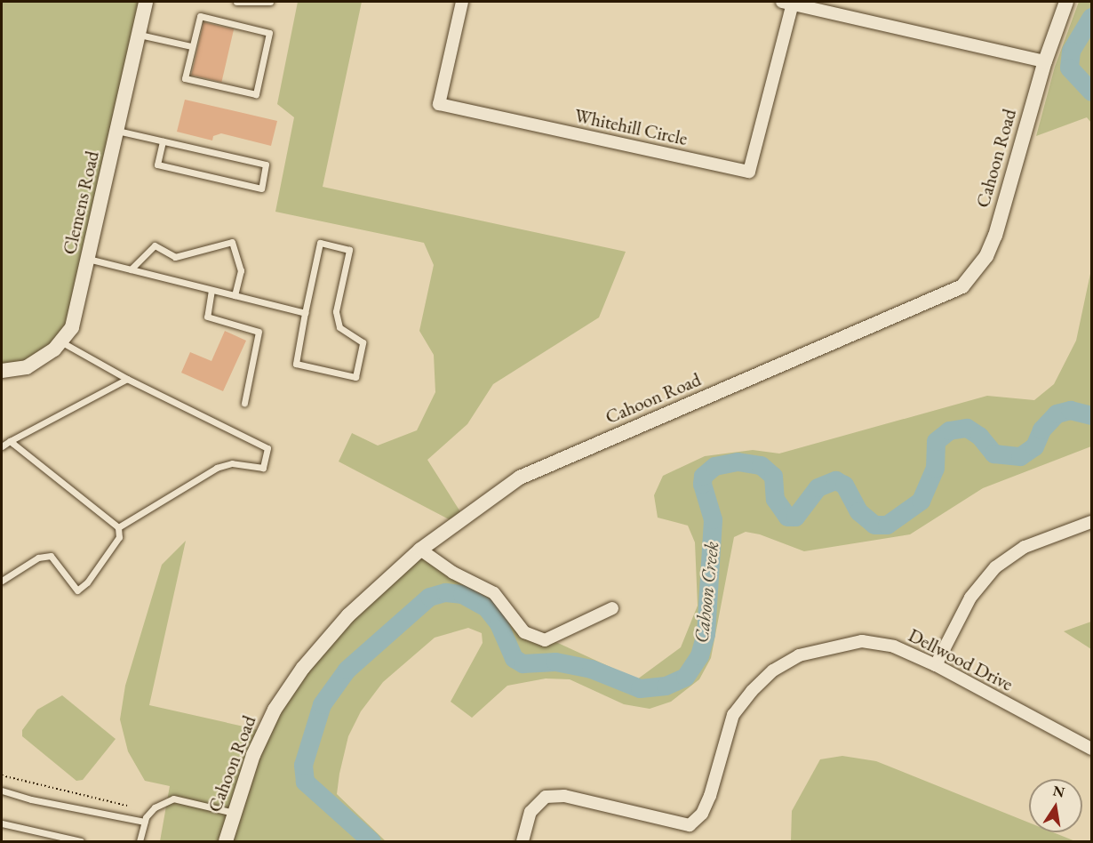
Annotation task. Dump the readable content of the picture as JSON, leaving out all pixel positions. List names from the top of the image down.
{
  "streets": {
    "street": [
      "Whitehill Circle",
      "Cahoon Road",
      "Clemens Road",
      "Dellwood Drive"
    ]
  },
  "water": ["Cahoon Creek"],
  "north": "top"
}
